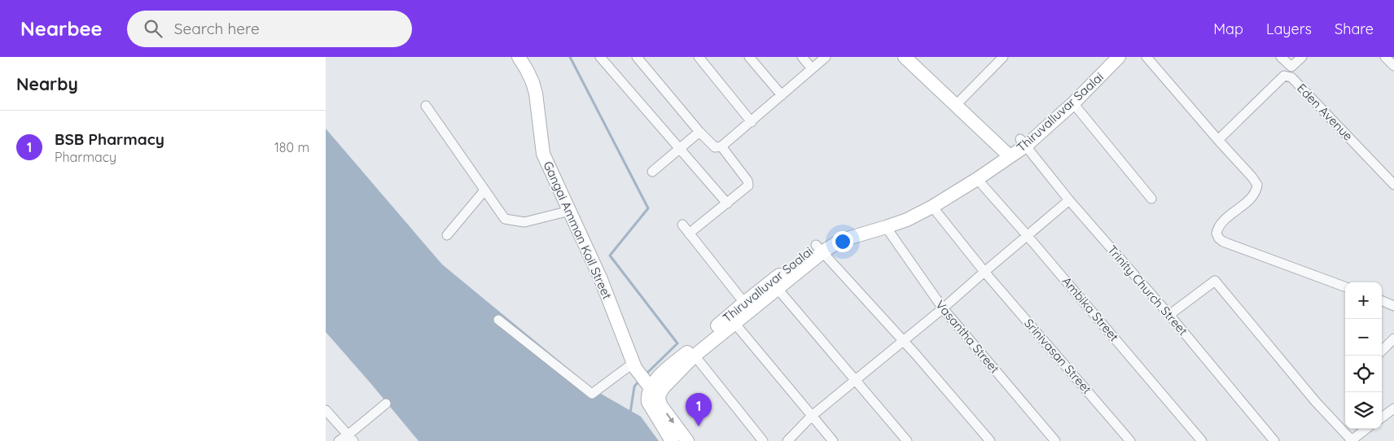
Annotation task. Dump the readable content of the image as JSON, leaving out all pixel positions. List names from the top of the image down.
{
  "streets": {
    "main road": ["Thiruvalluvar Saalai", "Gangai Amman Koil Street"],
    "street": [
      "Eden Avenue",
      "Trinity Church Street",
      "Ambika Street",
      "Vasantha Street",
      "Srinivasan Street"
    ]
  },
  "crossings": [
    ["Thiruvalluvar Saalai", "Gangai Amman Koil Street"],
    ["Thiruvalluvar Saalai", "Trinity Church Street"],
    ["Thiruvalluvar Saalai", "Ambika Street"],
    ["Thiruvalluvar Saalai", "Vasantha Street"],
    ["Thiruvalluvar Saalai", "Srinivasan Street"]
  ],
  "page": {
    "header": "Nearbee",
    "search": "Search here",
    "nav": ["Map", "Layers", "Share"],
    "heading": "Nearby",
    "list": [
      {
        "mark": "1",
        "name": "BSB Pharmacy",
        "note": "Pharmacy",
        "value": "180 m"
      }
    ],
    "map_buttons": ["+", "−"],
    "pins": "1"
  }
}
